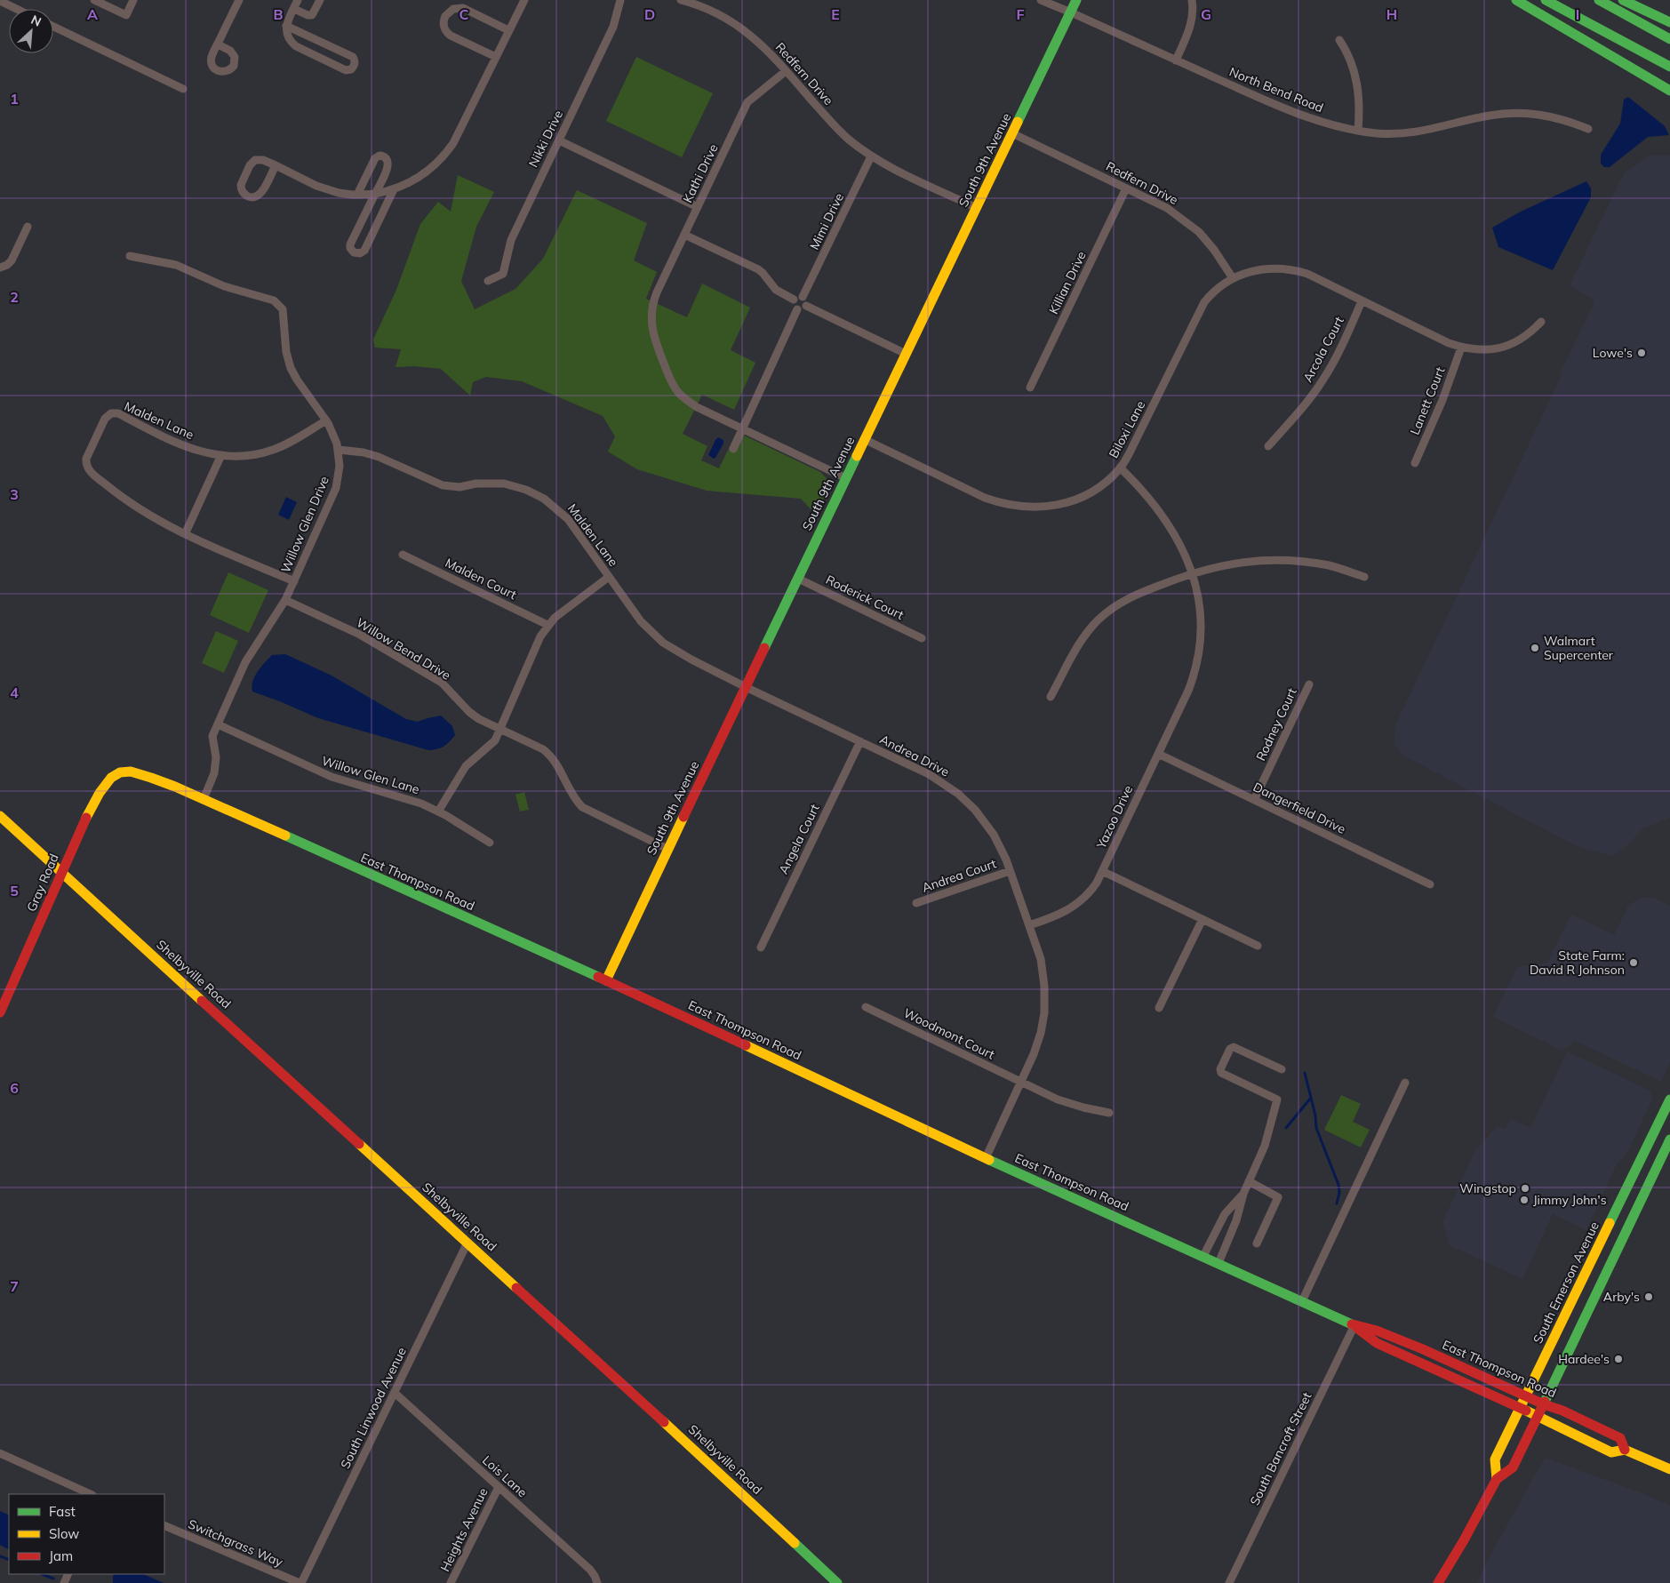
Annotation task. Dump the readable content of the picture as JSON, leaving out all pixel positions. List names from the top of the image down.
{
  "streets": {
    "main road": [
      "South 9th Avenue",
      "East Thompson Road",
      "Gray Road",
      "Shelbyville Road",
      "South Emerson Avenue"
    ],
    "street": [
      "Redfern Drive",
      "North Bend Road",
      "Nikki Drive",
      "Kathi Drive",
      "Mimi Drive",
      "Killian Drive",
      "Arcola Court",
      "Lanett Court",
      "Malden Lane",
      "Biloxi Lane",
      "Willow Glen Drive",
      "Malden Court",
      "Roderick Court",
      "Willow Bend Drive",
      "Rodney Court",
      "Andrea Drive",
      "Willow Glen Lane",
      "Dangerfield Drive",
      "Yazoo Drive",
      "Angela Court",
      "Andrea Court",
      "Woodmont Court",
      "South Linwood Avenue",
      "South Bancroft Street",
      "Lois Lane",
      "Heights Avenue",
      "Switchgrass Way"
    ]
  },
  "crossings": [
    ["Redfern Drive", "South 9th Avenue"],
    ["Redfern Drive", "Kathi Drive"],
    ["Redfern Drive", "Mimi Drive"],
    ["Redfern Drive", "Killian Drive"],
    ["Redfern Drive", "Biloxi Lane"],
    ["North Bend Road", "South 9th Avenue"],
    ["South 9th Avenue", "Malden Lane"],
    ["South 9th Avenue", "Biloxi Lane"],
    ["South 9th Avenue", "Roderick Court"],
    ["South 9th Avenue", "Willow Bend Drive"],
    ["South 9th Avenue", "Andrea Drive"],
    ["South 9th Avenue", "East Thompson Road"],
    ["Malden Lane", "Willow Glen Drive"],
    ["Malden Lane", "Andrea Drive"],
    ["Biloxi Lane", "Yazoo Drive"],
    ["Willow Glen Drive", "Willow Bend Drive"],
    ["Willow Glen Drive", "Willow Glen Lane"],
    ["Willow Glen Drive", "East Thompson Road"],
    ["Rodney Court", "Dangerfield Drive"],
    ["Andrea Drive", "Yazoo Drive"],
    ["Andrea Drive", "Angela Court"],
    ["Andrea Drive", "Andrea Court"],
    ["Dangerfield Drive", "Yazoo Drive"],
    ["East Thompson Road", "Gray Road"],
    ["East Thompson Road", "South Emerson Avenue"],
    ["East Thompson Road", "South Bancroft Street"],
    ["Gray Road", "Shelbyville Road"],
    ["Shelbyville Road", "South Linwood Avenue"],
    ["South Linwood Avenue", "Lois Lane"],
    ["South Linwood Avenue", "Switchgrass Way"],
    ["Lois Lane", "Heights Avenue"]
  ],
  "places": [
    "Lowe's",
    "Walmart Supercenter",
    "State Farm: David R Johnson",
    "Wingstop",
    "Jimmy John's",
    "Arby's",
    "Hardee's"
  ],
  "legend": ["Fast", "Slow", "Jam"],
  "north": "top right",
  "grid": {
    "columns": [
      "A",
      "B",
      "C",
      "D",
      "E",
      "F",
      "G",
      "H",
      "I"
    ],
    "rows": [
      "1",
      "2",
      "3",
      "4",
      "5",
      "6",
      "7"
    ]
  }
}
